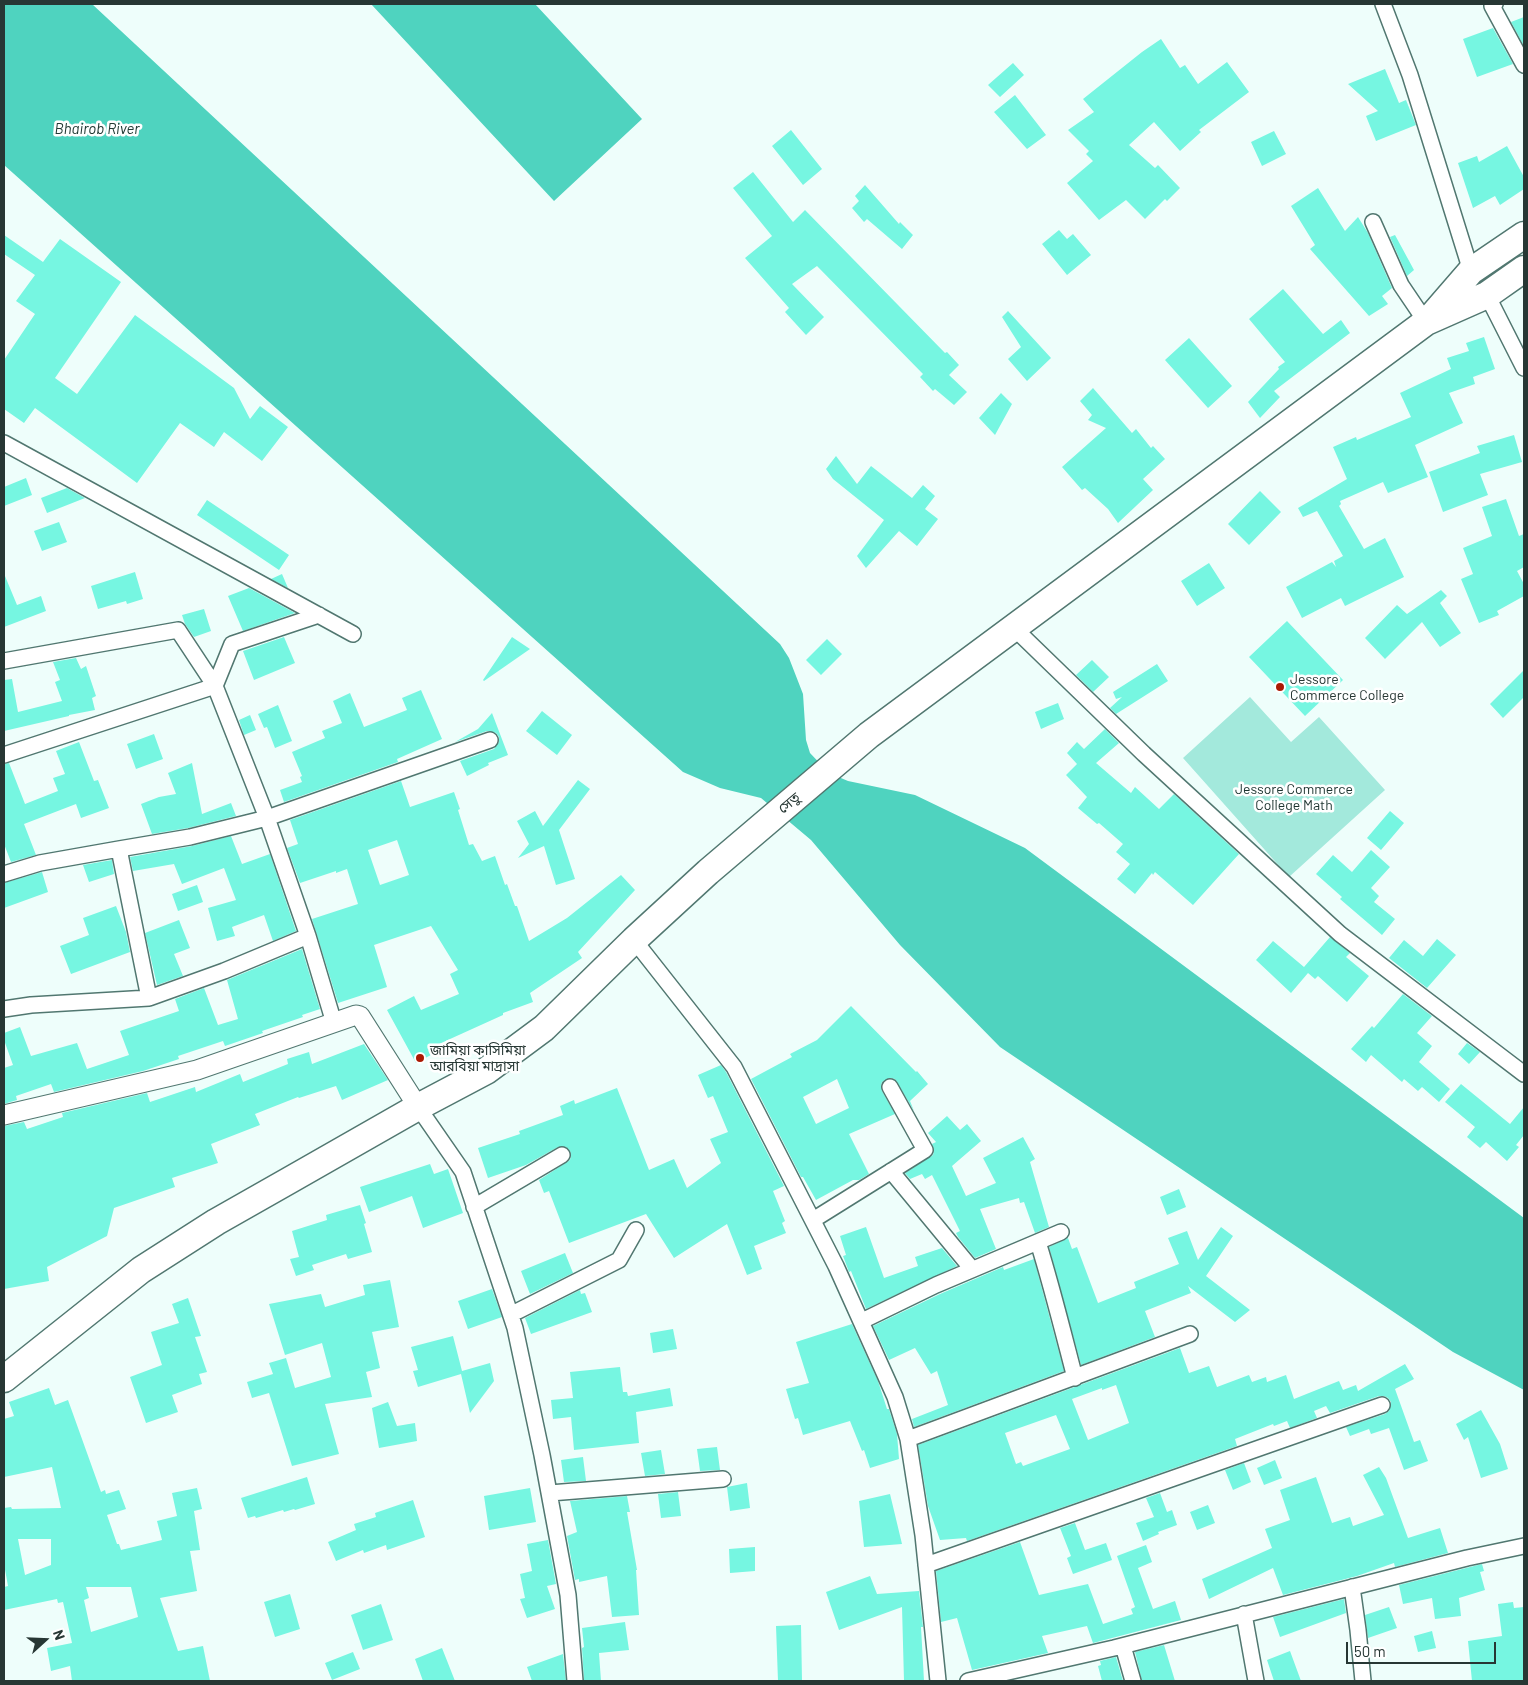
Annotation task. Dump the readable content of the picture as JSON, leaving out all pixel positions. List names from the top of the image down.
{
  "streets": {
    "highway": ["সেতু"]
  },
  "water": ["Bhairob River"],
  "parks": ["Jessore Commerce College Math"],
  "places": ["Jessore Commerce College", "জামিয়া কাসিমিয়া আরবিয়া মাদ্রাসা"],
  "scale_bar": "50 m",
  "north": "right"
}
